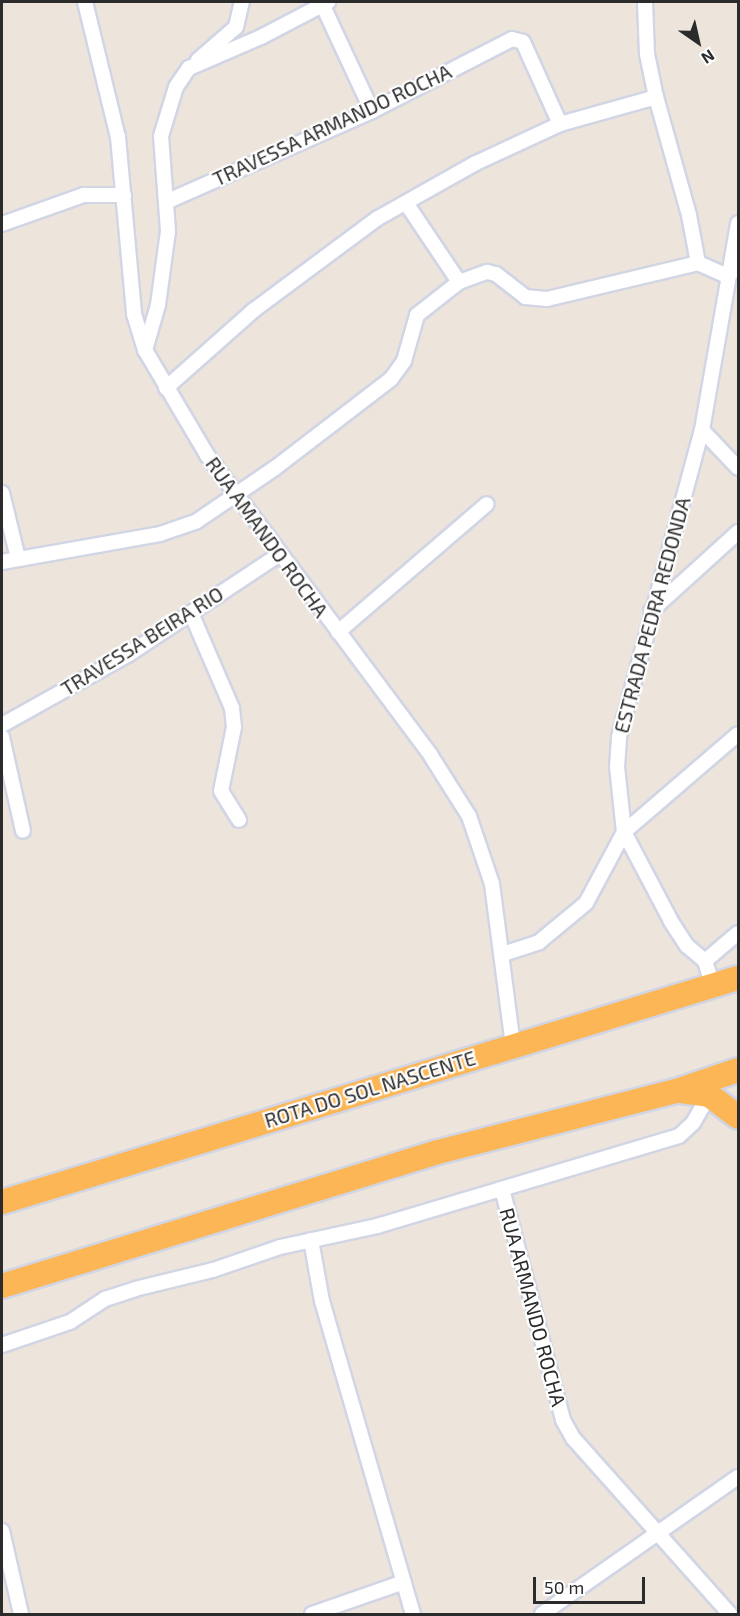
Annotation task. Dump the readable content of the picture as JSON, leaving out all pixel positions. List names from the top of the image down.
{
  "streets": {
    "highway": ["ROTA DO SOL NASCENTE"],
    "street": [
      "TRAVESSA ARMANDO ROCHA",
      "RUA AMANDO ROCHA",
      "ESTRADA PEDRA REDONDA",
      "TRAVESSA BEIRA RIO",
      "RUA ARMANDO ROCHA"
    ]
  },
  "crossings": [
    ["RUA AMANDO ROCHA", "TRAVESSA BEIRA RIO"],
    ["RUA AMANDO ROCHA", "ROTA DO SOL NASCENTE"]
  ],
  "scale_bar": "50 m",
  "north": "bottom right"
}
